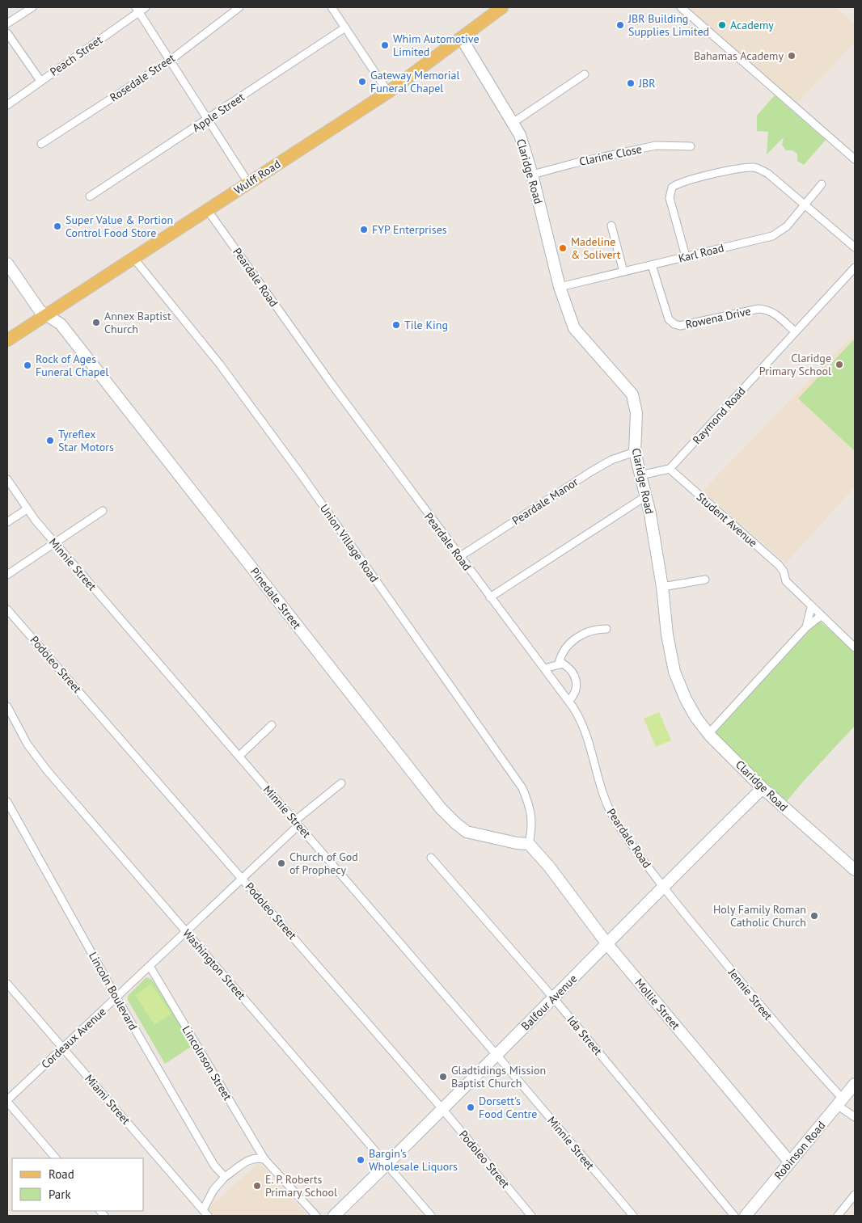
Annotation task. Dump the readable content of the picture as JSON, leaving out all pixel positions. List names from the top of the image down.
{
  "streets": {
    "main road": ["Wulff Road"],
    "street": [
      "Peach Street",
      "Rosedale Street",
      "Apple Street",
      "Clarine Close",
      "Claridge Road",
      "Karl Road",
      "Peardale Road",
      "Rowena Drive",
      "Raymond Road",
      "Peardale Manor",
      "Student Avenue",
      "Union Village Road",
      "Minnie Street",
      "Pinedale Street",
      "Podoleo Street",
      "Washington Street",
      "Lincoln Boulevard",
      "Jennie Street",
      "Balfour Avenue",
      "Mollie Street",
      "Ida Street",
      "Cordeaux Avenue",
      "Lincolnson Street",
      "Miami Street",
      "Robinson Road"
    ]
  },
  "crossings": [
    ["Clarine Close", "Claridge Road"],
    ["Claridge Road", "Wulff Road"],
    ["Claridge Road", "Karl Road"],
    ["Claridge Road", "Peardale Manor"],
    ["Claridge Road", "Balfour Avenue"],
    ["Wulff Road", "Peardale Road"],
    ["Wulff Road", "Union Village Road"],
    ["Wulff Road", "Pinedale Street"],
    ["Karl Road", "Rowena Drive"],
    ["Peardale Road", "Peardale Manor"],
    ["Peardale Road", "Jennie Street"],
    ["Peardale Road", "Balfour Avenue"],
    ["Rowena Drive", "Raymond Road"],
    ["Raymond Road", "Student Avenue"],
    ["Union Village Road", "Pinedale Street"],
    ["Union Village Road", "Mollie Street"],
    ["Minnie Street", "Balfour Avenue"],
    ["Minnie Street", "Cordeaux Avenue"],
    ["Pinedale Street", "Mollie Street"],
    ["Podoleo Street", "Balfour Avenue"],
    ["Podoleo Street", "Cordeaux Avenue"],
    ["Washington Street", "Balfour Avenue"],
    ["Washington Street", "Cordeaux Avenue"],
    ["Lincoln Boulevard", "Cordeaux Avenue"],
    ["Jennie Street", "Balfour Avenue"],
    ["Jennie Street", "Robinson Road"],
    ["Balfour Avenue", "Mollie Street"],
    ["Balfour Avenue", "Ida Street"],
    ["Mollie Street", "Robinson Road"],
    ["Cordeaux Avenue", "Lincolnson Street"],
    ["Cordeaux Avenue", "Miami Street"]
  ],
  "places": [
    "JBR Building Supplies Limited",
    "Academy",
    "Whim Automotive Limited",
    "Bahamas Academy",
    "Gateway Memorial Funeral Chapel",
    "JBR",
    "Super Value & Portion Control Food Store",
    "FYP Enterprises",
    "Madeline & Solivert",
    "Annex Baptist Church",
    "Tile King",
    "Claridge Primary School",
    "Rock of Ages Funeral Chapel",
    "Tyreflex Star Motors",
    "Church of God of Prophecy",
    "Holy Family Roman Catholic Church",
    "Gladtidings Mission Baptist Church",
    "Dorsett's Food Centre",
    "Bargin's Wholesale Liquors",
    "E. P. Roberts Primary School"
  ],
  "legend": ["Road", "Park"]
}
